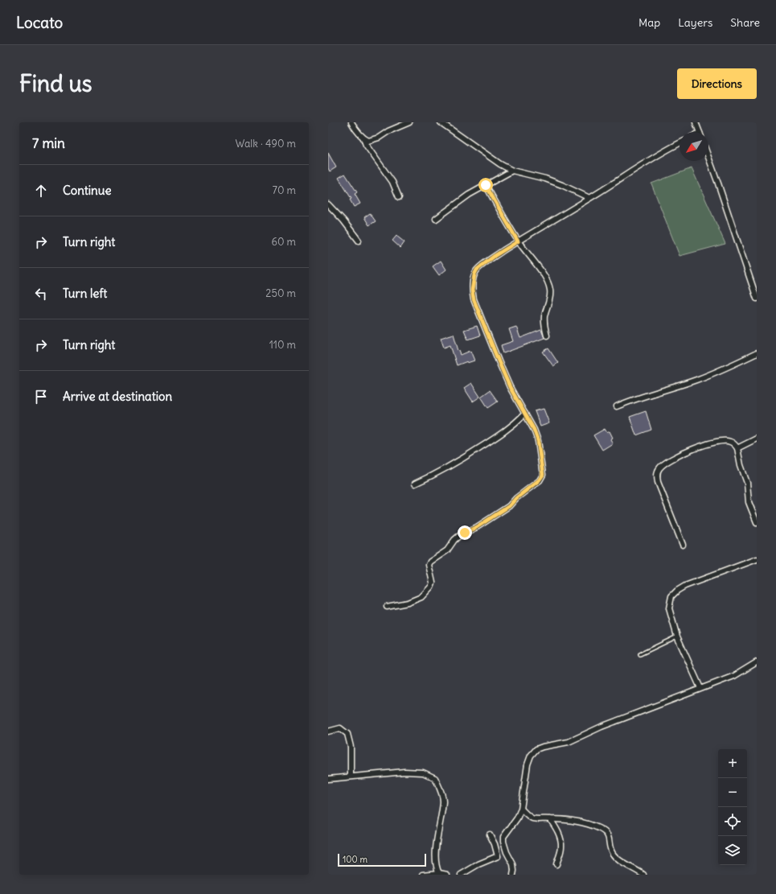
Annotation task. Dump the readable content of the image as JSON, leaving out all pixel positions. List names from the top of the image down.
{
  "scale_bar": "100 m",
  "north": "bottom left",
  "page": {
    "header": "Locato",
    "nav": ["Map", "Layers", "Share"],
    "buttons": "Directions",
    "title": "Find us",
    "heading": ["7 min", "Walk · 490 m"],
    "list": [
      ["Continue", "70 m"],
      ["Turn right", "60 m"],
      ["Turn left", "250 m"],
      ["Turn right", "110 m"],
      "Arrive at destination"
    ],
    "map_buttons": ["+", "−"],
    "scale": "100 m"
  }
}
